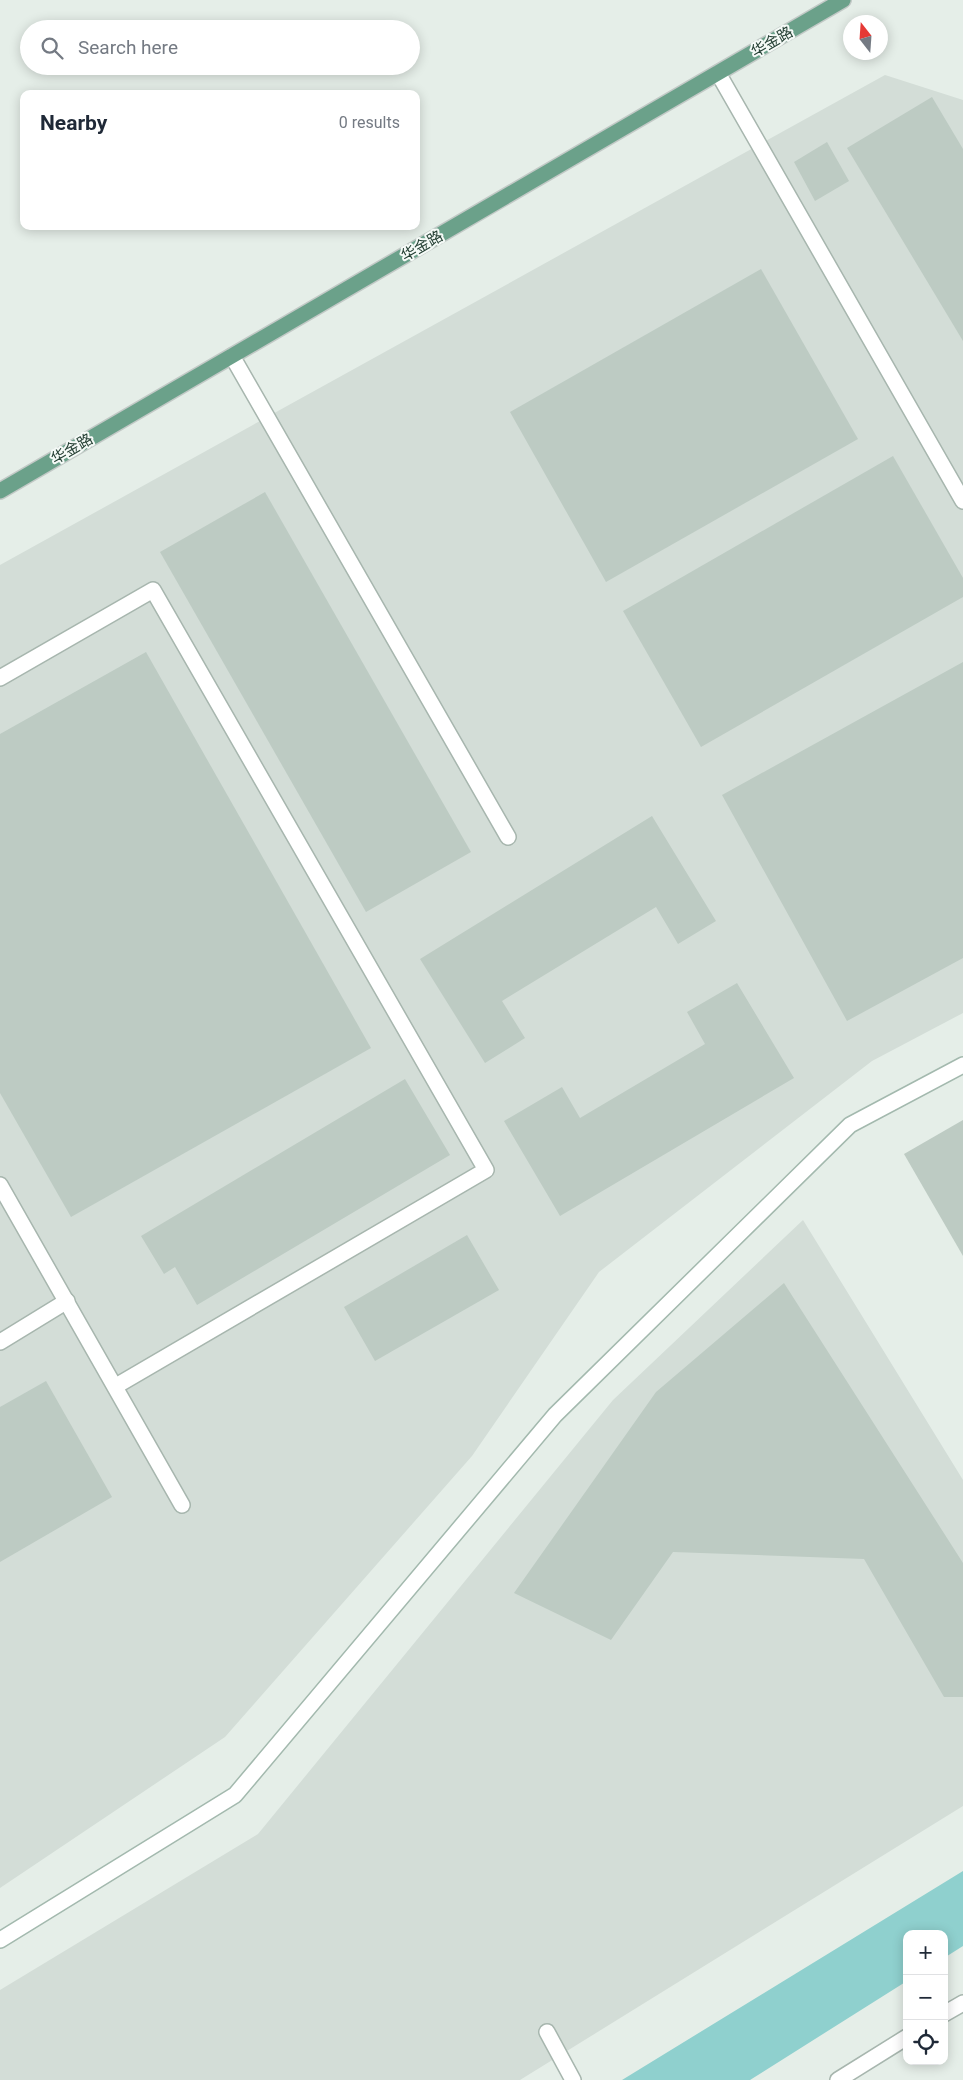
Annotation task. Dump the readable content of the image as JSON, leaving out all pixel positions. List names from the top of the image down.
{
  "streets": {
    "main road": ["华金路"]
  },
  "north": "top",
  "page": {
    "search": "Search here",
    "heading": ["Nearby", "0 results"],
    "map_buttons": ["+", "−"]
  }
}
